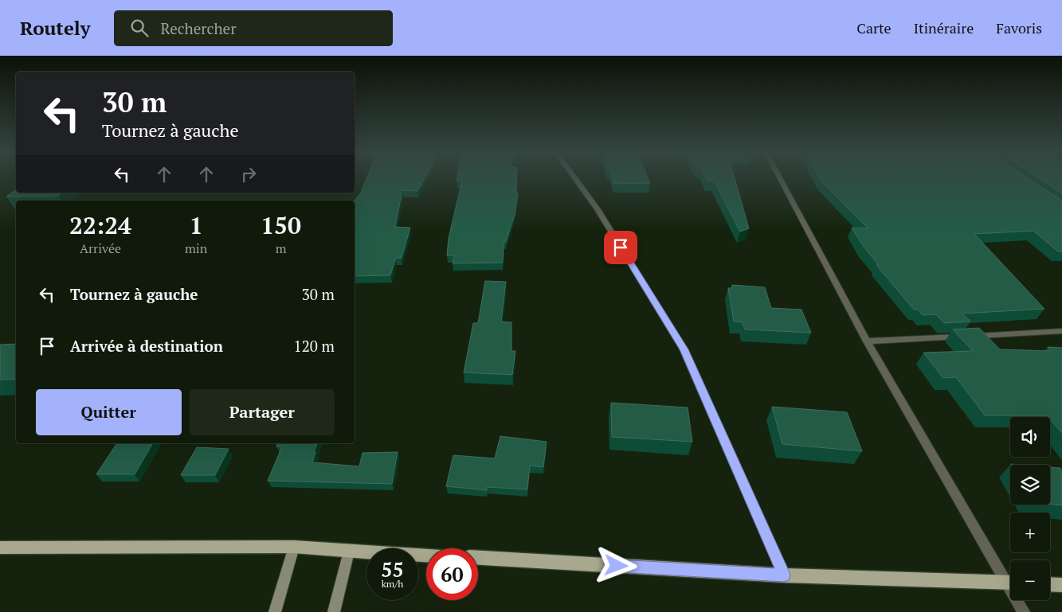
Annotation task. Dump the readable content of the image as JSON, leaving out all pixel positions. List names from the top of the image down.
{
  "page": {
    "header": "Routely",
    "search": "Rechercher",
    "nav": ["Carte", "Itinéraire", "Favoris"],
    "turn": ["30 m", "Tournez à gauche"],
    "eta": [
      "22:24",
      "Arrivée",
      "1",
      "min",
      "150",
      "m"
    ],
    "list": [
      {
        "name": "Tournez à gauche",
        "value": "30 m"
      },
      {
        "name": "Arrivée à destination",
        "value": "120 m"
      }
    ],
    "buttons": ["Quitter", "Partager"],
    "map_buttons": ["+", "−"],
    "speed": "55 km/h",
    "limit": "60"
  }
}
